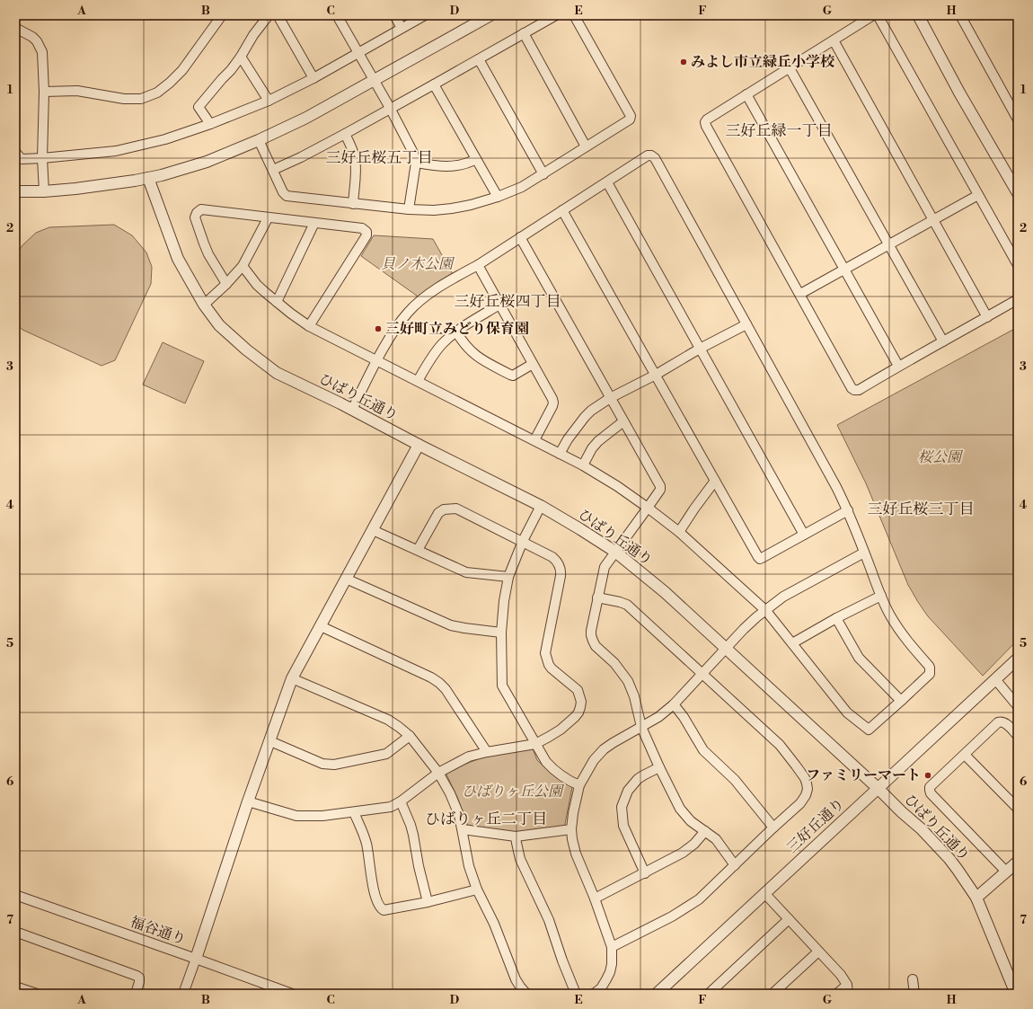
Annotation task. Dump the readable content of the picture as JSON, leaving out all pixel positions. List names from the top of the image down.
{
  "streets": {
    "street": ["ひばり丘通り", "三好丘通り", "福谷通り"]
  },
  "crossings": [
    ["ひばり丘通り", "三好丘通り"]
  ],
  "districts": [
    "三好丘緑一丁目",
    "三好丘桜五丁目",
    "三好丘桜四丁目",
    "三好丘桜三丁目",
    "ひばりヶ丘二丁目"
  ],
  "parks": ["貝ノ木公園", "桜公園", "ひばりヶ丘公園"],
  "places": ["みよし市立緑丘小学校", "三好町立みどり保育園", "ファミリーマート"],
  "grid": {
    "columns": [
      "A",
      "B",
      "C",
      "D",
      "E",
      "F",
      "G",
      "H"
    ],
    "rows": [
      "1",
      "2",
      "3",
      "4",
      "5",
      "6",
      "7"
    ]
  }
}
